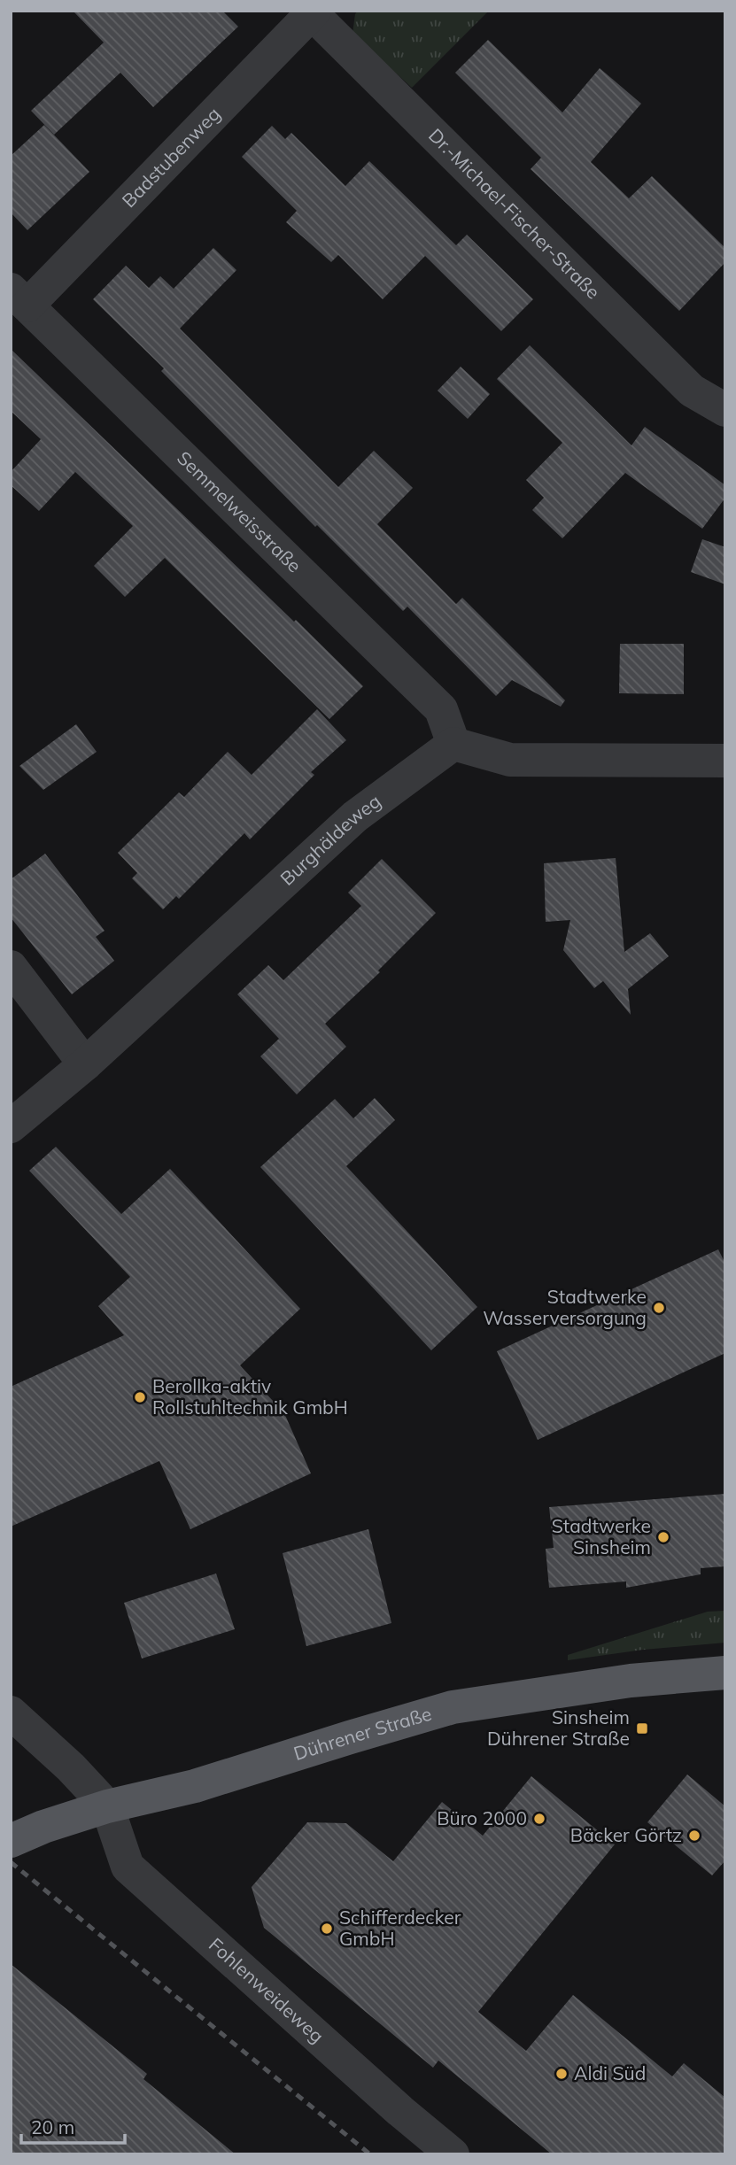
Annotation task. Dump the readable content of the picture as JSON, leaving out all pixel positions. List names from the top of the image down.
{
  "streets": {
    "main road": ["Dührener Straße"],
    "street": [
      "Badstubenweg",
      "Dr.-Michael-Fischer-Straße",
      "Semmelweisstraße",
      "Burghäldeweg",
      "Fohlenweideweg"
    ]
  },
  "crossings": [
    ["Badstubenweg", "Dr.-Michael-Fischer-Straße"],
    ["Badstubenweg", "Semmelweisstraße"],
    ["Semmelweisstraße", "Burghäldeweg"],
    ["Dührener Straße", "Fohlenweideweg"]
  ],
  "places": {
    "other": [
      "Stadtwerke Wasserversorgung",
      "Berollka-aktiv Rollstuhltechnik GmbH",
      "Stadtwerke Sinsheim",
      "Büro 2000",
      "Bäcker Görtz",
      "Schifferdecker GmbH",
      "Aldi Süd"
    ],
    "transit": ["Sinsheim Dührener Straße"]
  },
  "scale_bar": "20 m"
}
